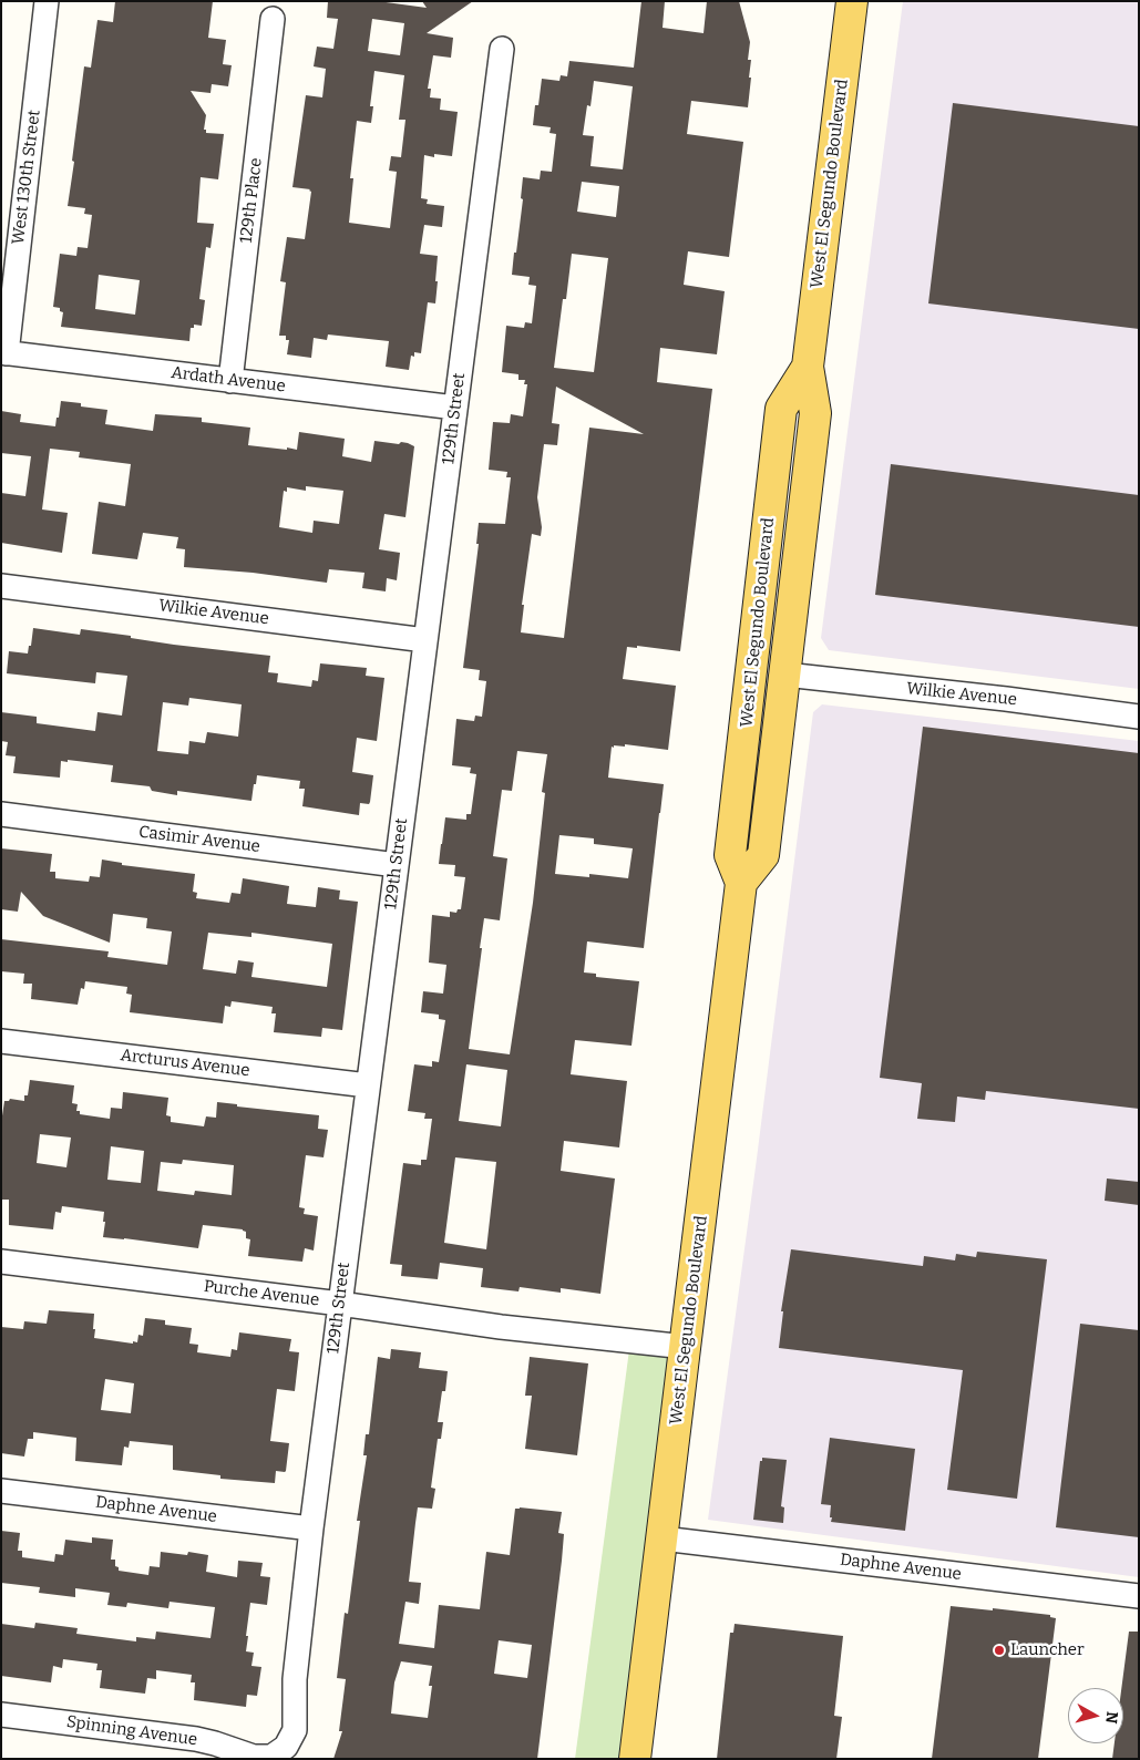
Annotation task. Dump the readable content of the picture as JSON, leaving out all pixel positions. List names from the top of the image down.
{
  "streets": {
    "main road": ["West El Segundo Boulevard"],
    "street": [
      "West 130th Street",
      "129th Place",
      "Ardath Avenue",
      "129th Street",
      "Wilkie Avenue",
      "Casimir Avenue",
      "Arcturus Avenue",
      "Purche Avenue",
      "Daphne Avenue",
      "Spinning Avenue"
    ]
  },
  "crossings": [
    ["West 130th Street", "Ardath Avenue"],
    ["West El Segundo Boulevard", "Wilkie Avenue"],
    ["West El Segundo Boulevard", "Purche Avenue"],
    ["West El Segundo Boulevard", "Daphne Avenue"],
    ["129th Place", "Ardath Avenue"],
    ["Ardath Avenue", "129th Street"],
    ["129th Street", "Wilkie Avenue"],
    ["129th Street", "Casimir Avenue"],
    ["129th Street", "Arcturus Avenue"],
    ["129th Street", "Purche Avenue"],
    ["129th Street", "Daphne Avenue"],
    ["129th Street", "Spinning Avenue"]
  ],
  "places": ["Launcher"],
  "north": "right"
}
